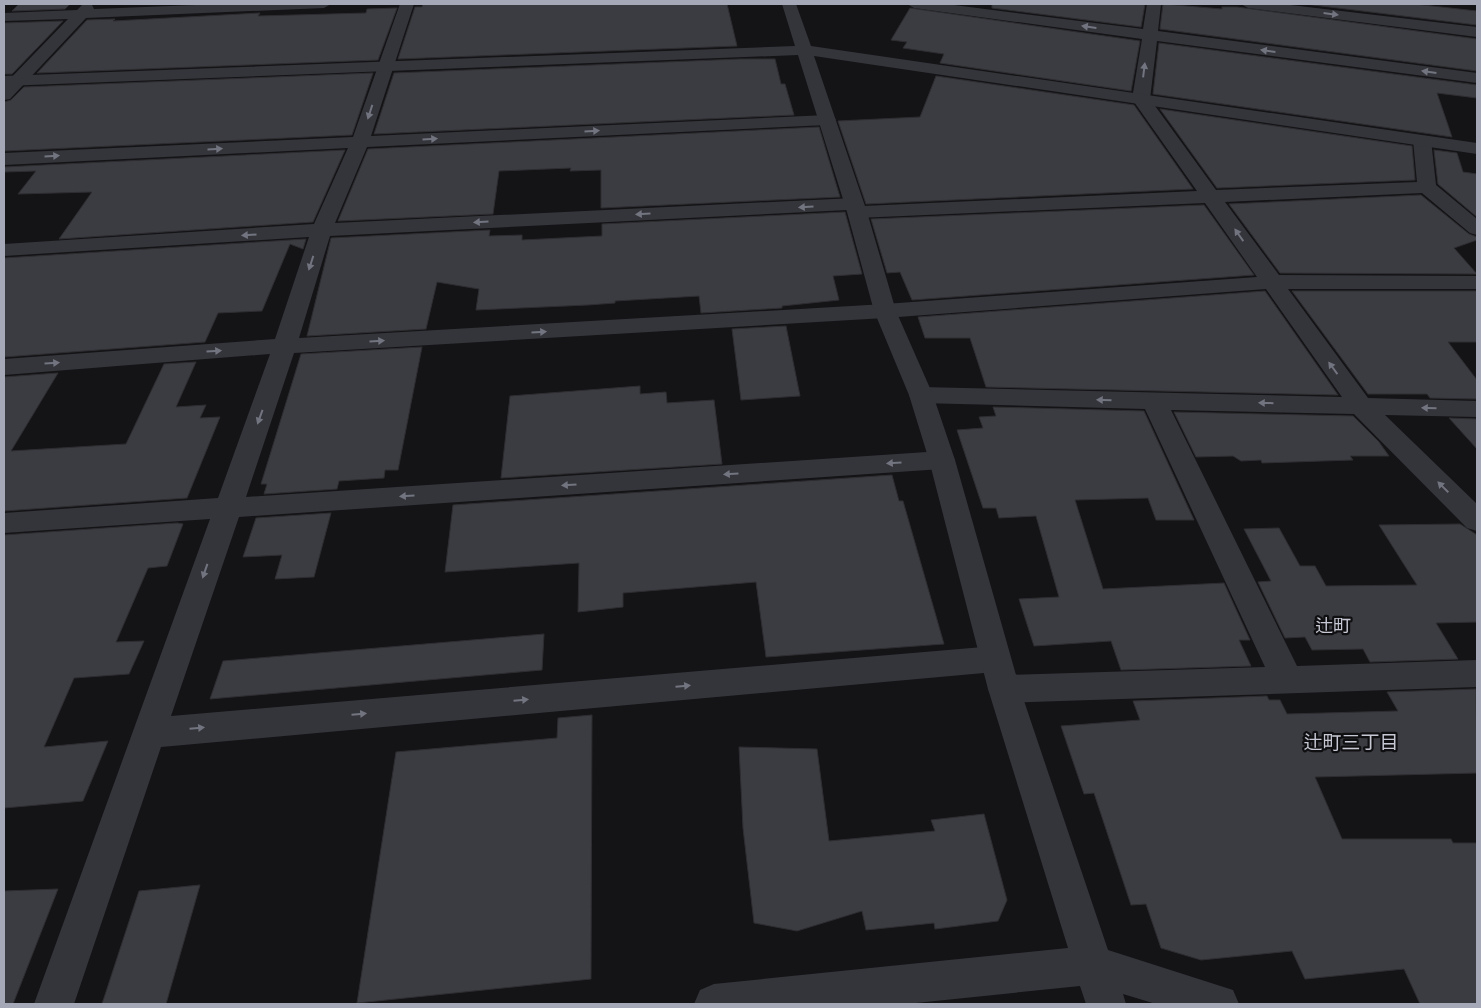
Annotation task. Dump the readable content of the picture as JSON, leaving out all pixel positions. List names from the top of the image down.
{
  "districts": ["辻町", "辻町三丁目"]
}
